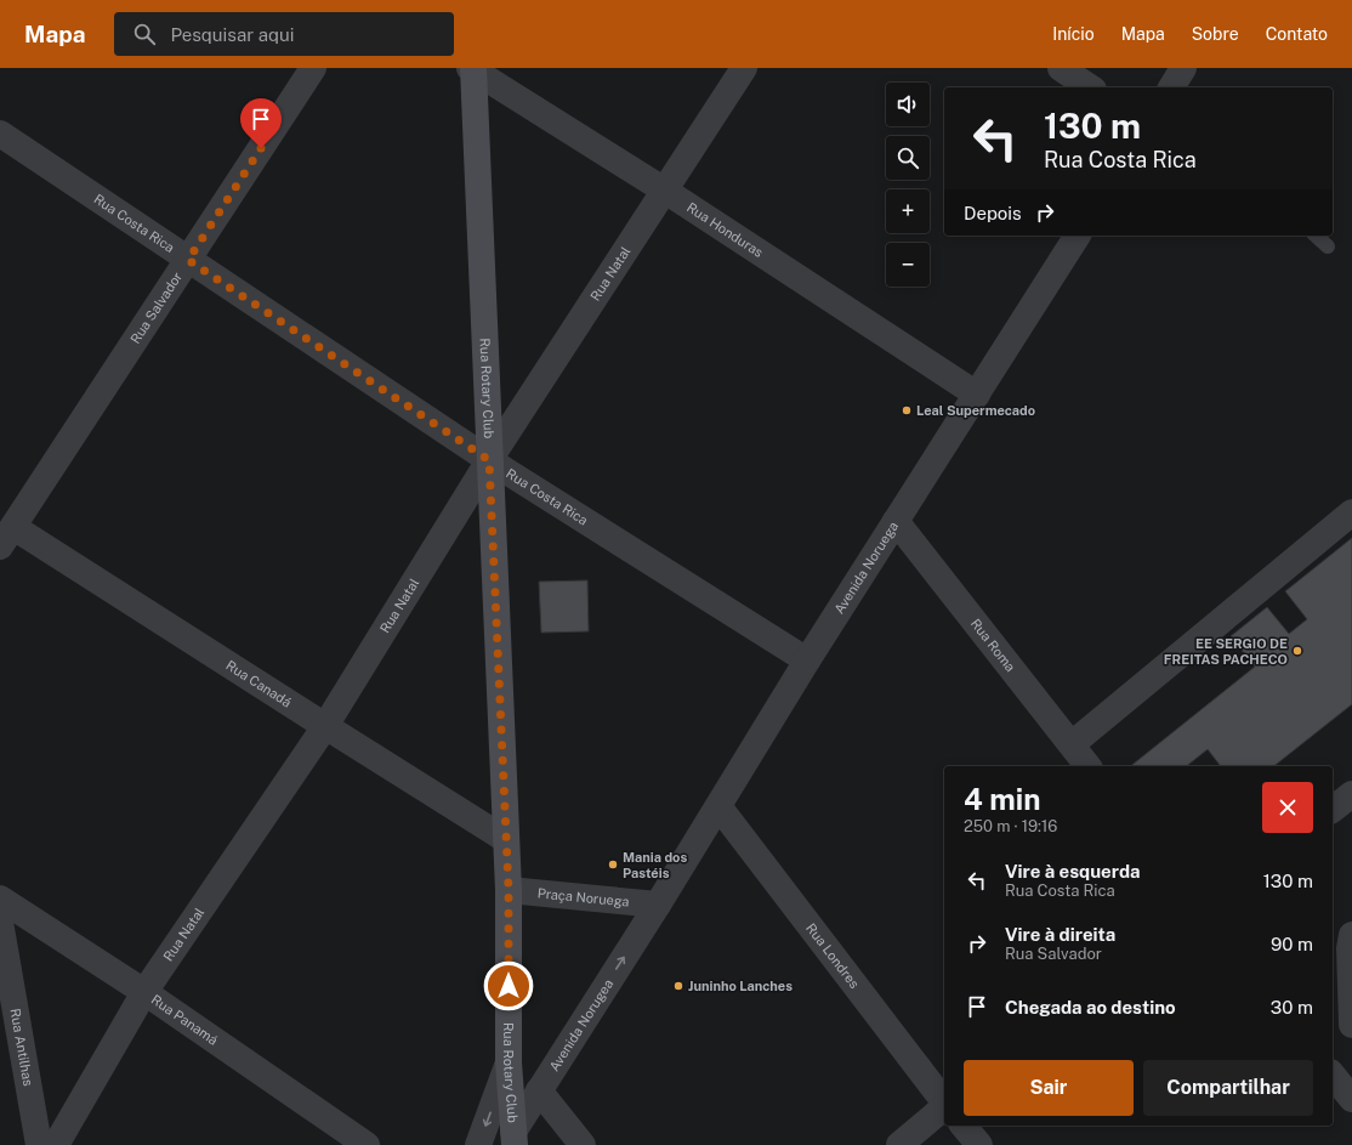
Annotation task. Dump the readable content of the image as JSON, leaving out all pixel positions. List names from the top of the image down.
{
  "streets": {
    "main road": ["Rua Rotary Club"],
    "street": [
      "Rua Costa Rica",
      "Rua Honduras",
      "Rua Natal",
      "Rua Salvador",
      "Avenida Noruega",
      "Rua Roma",
      "Rua Canadá",
      "Praça Noruega",
      "Rua Londres",
      "Rua Panamá",
      "Avenida Norugea",
      "Rua Antilhas"
    ]
  },
  "crossings": [
    ["Rua Costa Rica", "Rua Natal"],
    ["Rua Costa Rica", "Rua Salvador"],
    ["Rua Costa Rica", "Rua Rotary Club"],
    ["Rua Costa Rica", "Avenida Noruega"],
    ["Rua Honduras", "Rua Natal"],
    ["Rua Honduras", "Rua Rotary Club"],
    ["Rua Honduras", "Avenida Noruega"],
    ["Rua Natal", "Rua Rotary Club"],
    ["Rua Natal", "Rua Canadá"],
    ["Rua Natal", "Rua Panamá"],
    ["Rua Salvador", "Rua Canadá"],
    ["Rua Rotary Club", "Rua Canadá"],
    ["Rua Rotary Club", "Praça Noruega"],
    ["Rua Rotary Club", "Avenida Norugea"],
    ["Avenida Noruega", "Rua Roma"],
    ["Avenida Noruega", "Praça Noruega"],
    ["Avenida Noruega", "Rua Londres"],
    ["Avenida Noruega", "Avenida Norugea"],
    ["Praça Noruega", "Avenida Norugea"]
  ],
  "one_way": ["Avenida Norugea"],
  "places": [
    "Leal Supermecado",
    "EE SERGIO DE FREITAS PACHECO",
    "Mania dos Pastéis",
    "Juninho Lanches"
  ],
  "page": {
    "header": "Mapa",
    "search": "Pesquisar aqui",
    "nav": [
      "Início",
      "Mapa",
      "Sobre",
      "Contato"
    ],
    "map_buttons": ["+", "−"],
    "turn": ["130 m", "Rua Costa Rica"],
    "then": "Depois",
    "heading": ["4 min", "250 m · 19:16"],
    "list": [
      {
        "name": "Vire à esquerda",
        "note": "Rua Costa Rica",
        "value": "130 m"
      },
      {
        "name": "Vire à direita",
        "note": "Rua Salvador",
        "value": "90 m"
      },
      {
        "name": "Chegada ao destino",
        "value": "30 m"
      }
    ],
    "buttons": ["Sair", "Compartilhar"]
  }
}
